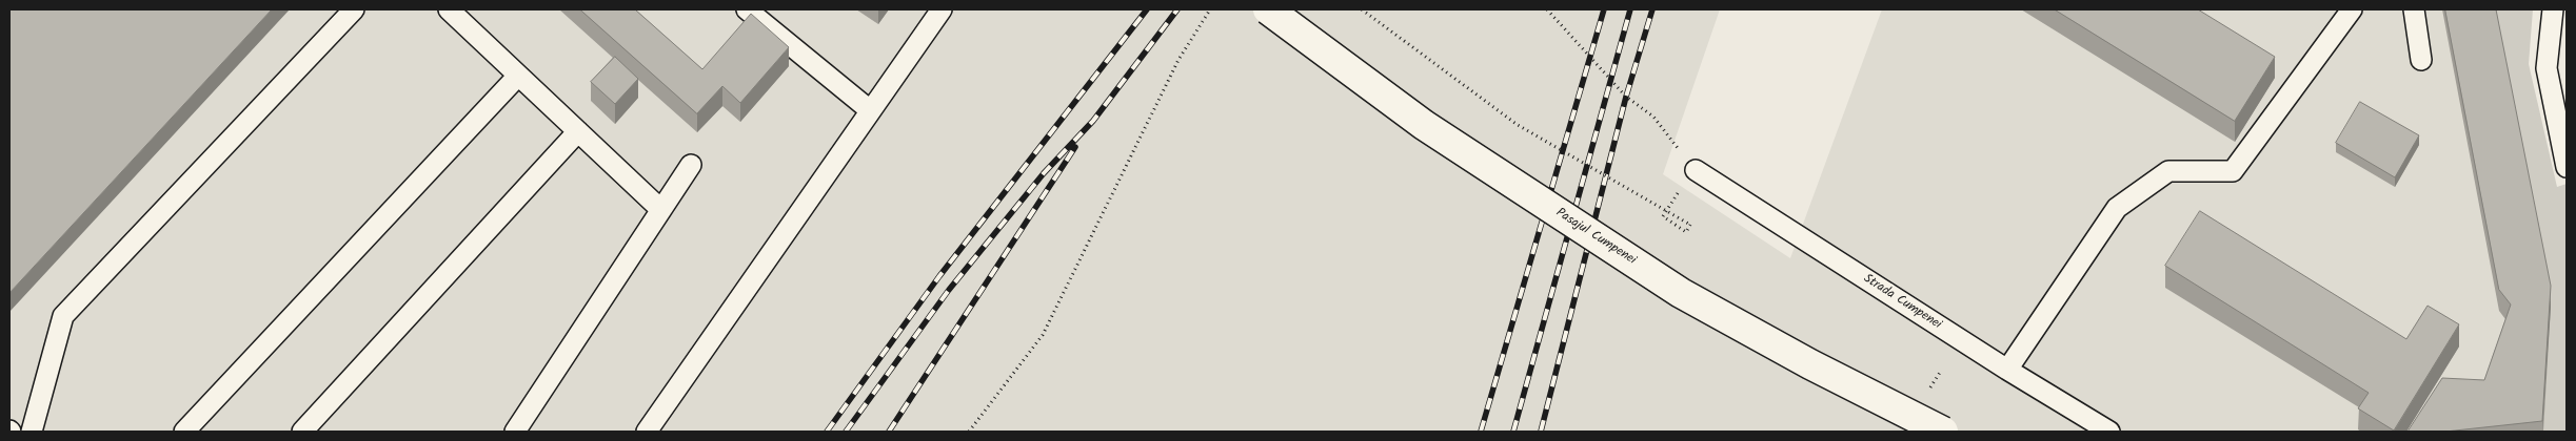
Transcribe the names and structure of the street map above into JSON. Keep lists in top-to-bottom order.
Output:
{
  "streets": {
    "main road": ["Pasajul Cumpenei"],
    "lane": ["Strada Cumpenei"]
  }
}
